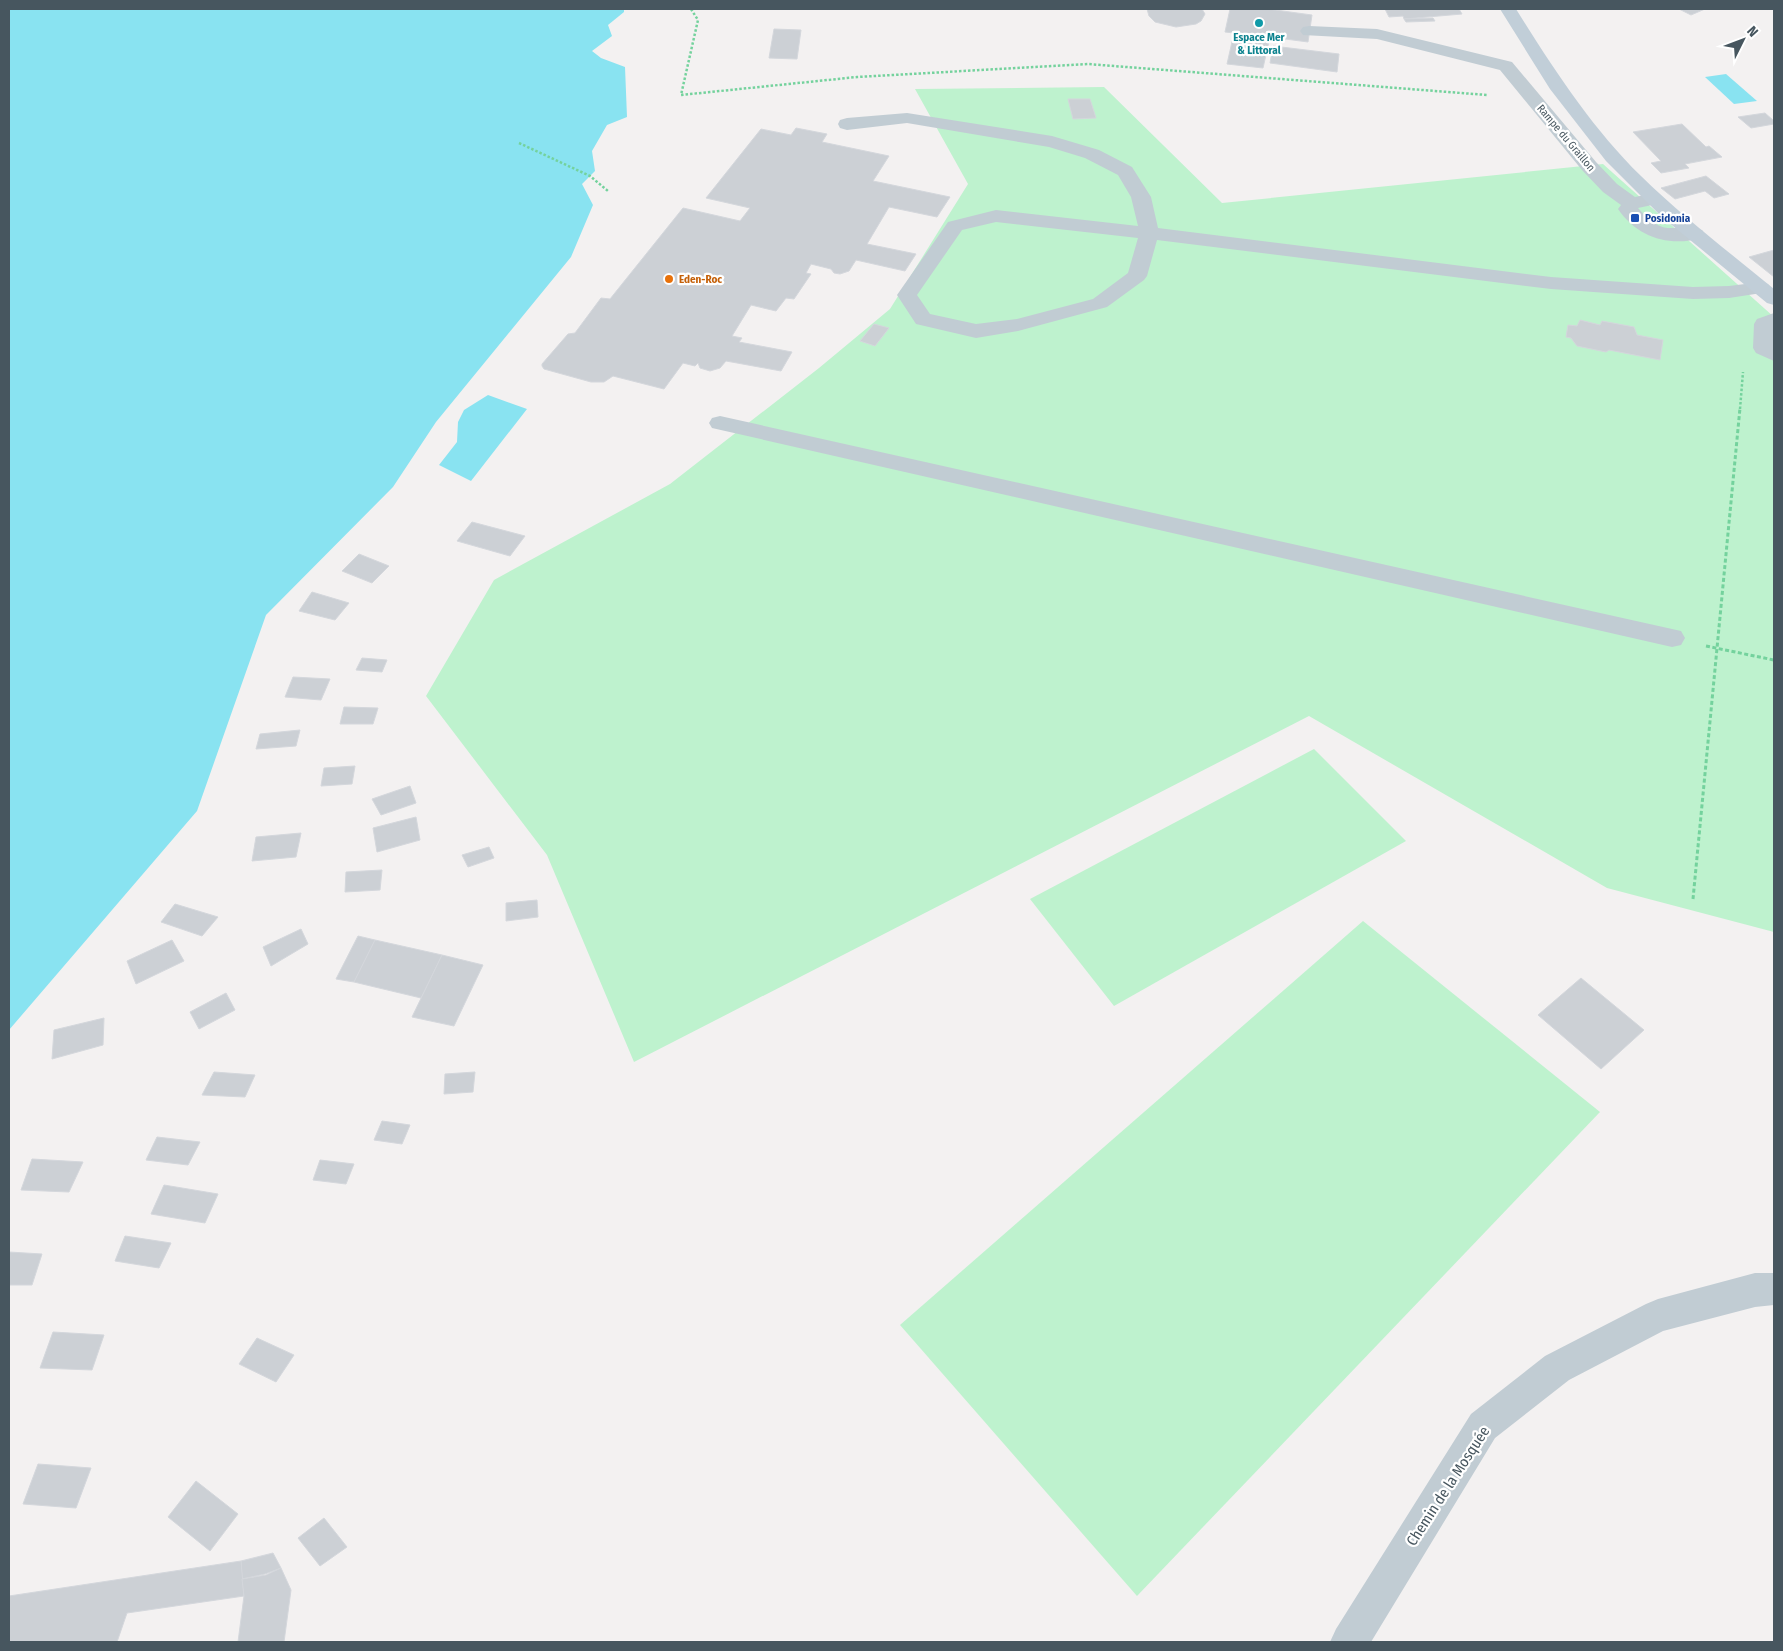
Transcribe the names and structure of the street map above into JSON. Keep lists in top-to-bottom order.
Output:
{
  "streets": {
    "street": ["Rampe du Graillon", "Chemin de la Mosquée"]
  },
  "places": {
    "other": ["Espace Mer & Littoral", "Eden-Roc"],
    "transit": ["Posidonia"]
  },
  "north": "top right"
}
